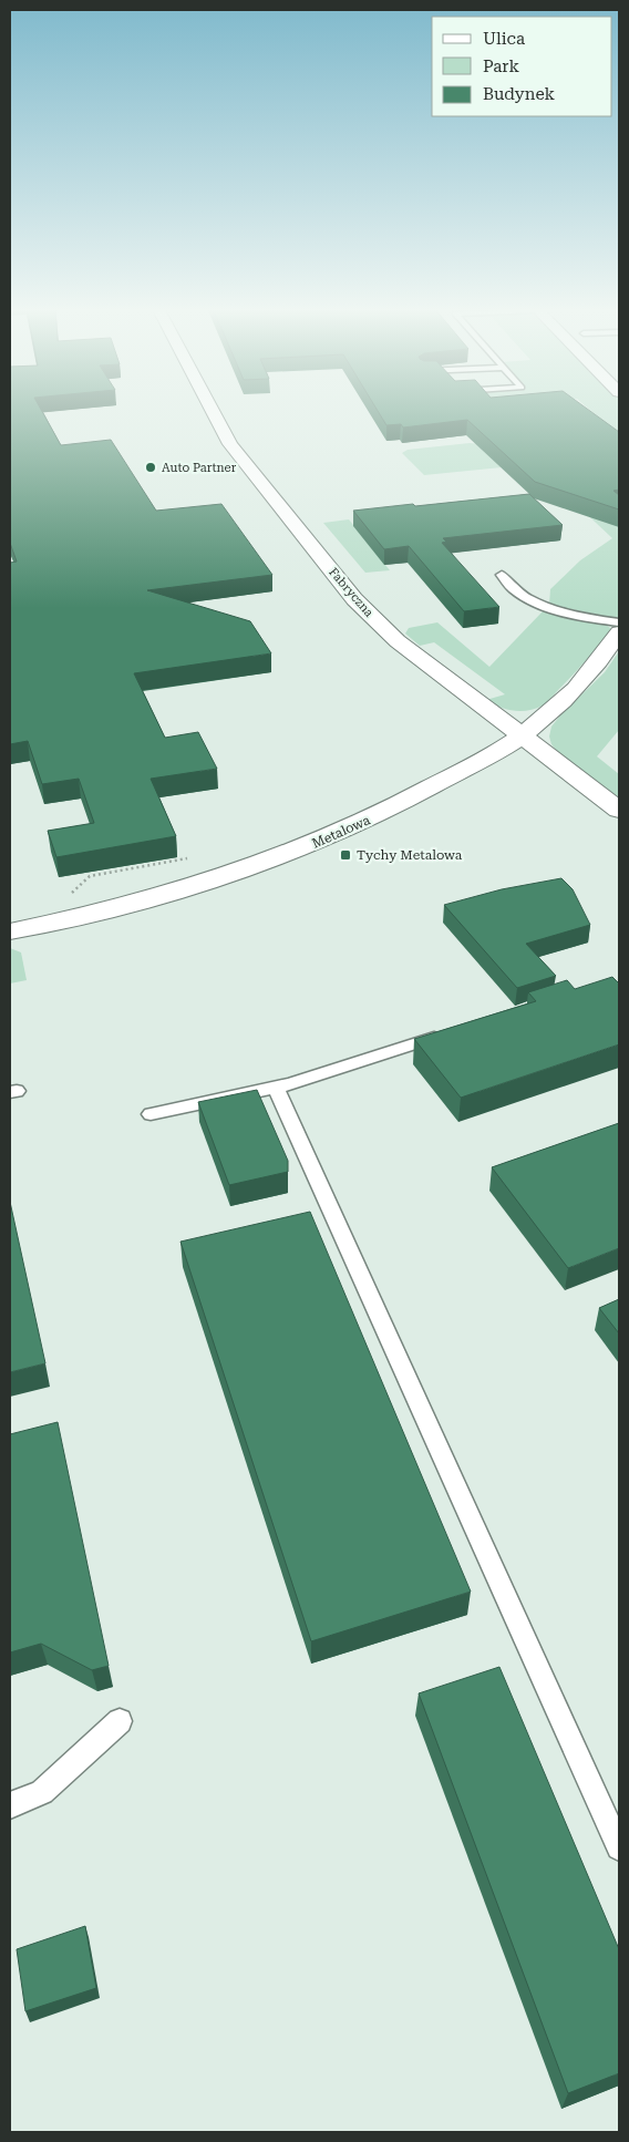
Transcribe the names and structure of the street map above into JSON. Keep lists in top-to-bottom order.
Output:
{
  "streets": {
    "street": ["Fabryczna", "Metalowa"]
  },
  "crossings": [
    ["Fabryczna", "Metalowa"]
  ],
  "places": {
    "other": ["Auto Partner"],
    "transit": ["Tychy Metalowa"]
  },
  "legend": ["Ulica", "Park", "Budynek"]
}
